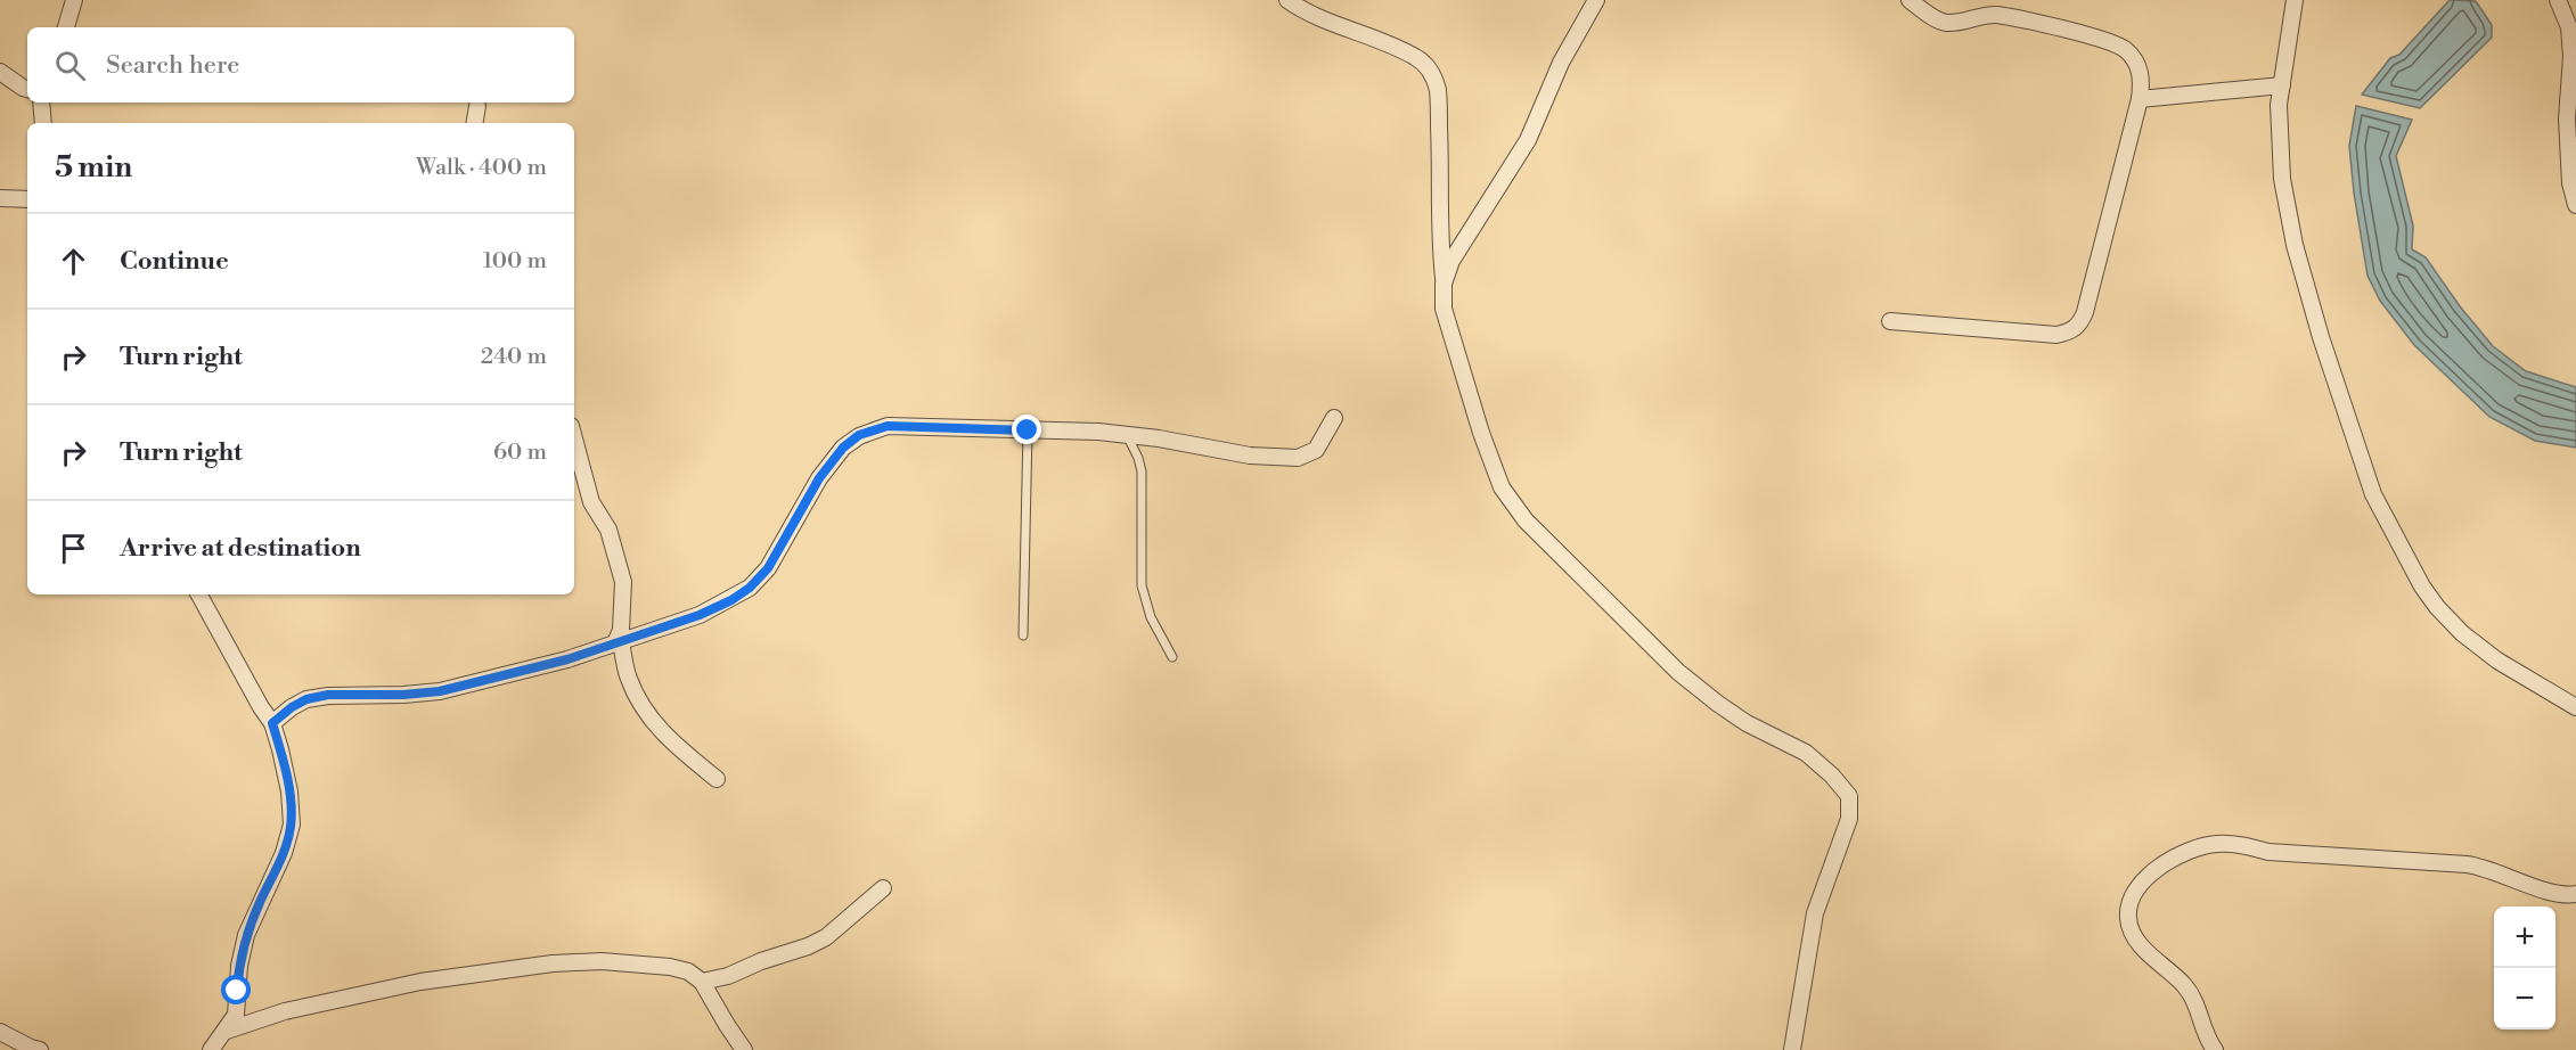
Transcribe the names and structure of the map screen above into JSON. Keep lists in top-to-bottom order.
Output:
{
  "page": {
    "search": "Search here",
    "heading": ["5 min", "Walk · 400 m"],
    "list": [
      ["Continue", "100 m"],
      ["Turn right", "240 m"],
      ["Turn right", "60 m"],
      "Arrive at destination"
    ],
    "map_buttons": ["+", "−"]
  }
}
